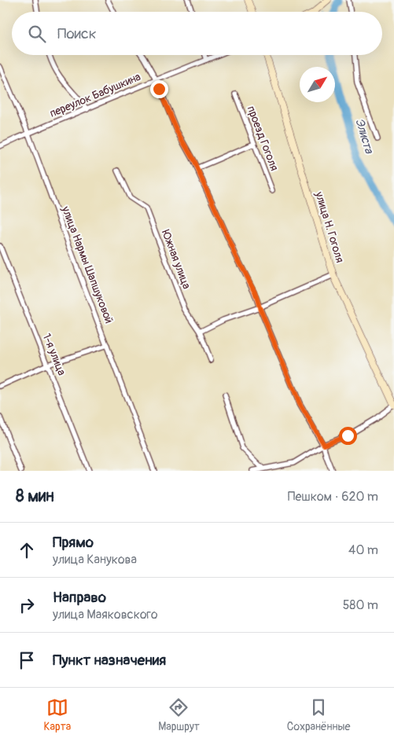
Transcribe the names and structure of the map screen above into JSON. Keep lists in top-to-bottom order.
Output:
{
  "streets": {
    "street": [
      "переулок Бабушкина",
      "проезд Гоголя",
      "улица Н. Гоголя",
      "Южная улица",
      "улица Нармы Шапшуковой",
      "1-я улица"
    ]
  },
  "crossings": [
    ["переулок Бабушкина", "улица Нармы Шапшуковой"]
  ],
  "water": ["Элиста"],
  "north": "top right",
  "page": {
    "search": "Поиск",
    "heading": ["8 мин", "Пешком · 620 m"],
    "list": [
      ["Прямо", "улица Канукова", "40 m"],
      ["Направо", "улица Маяковского", "580 m"],
      "Пункт назначения"
    ],
    "nav": ["Карта", "Маршрут", "Сохранённые"]
  }
}
